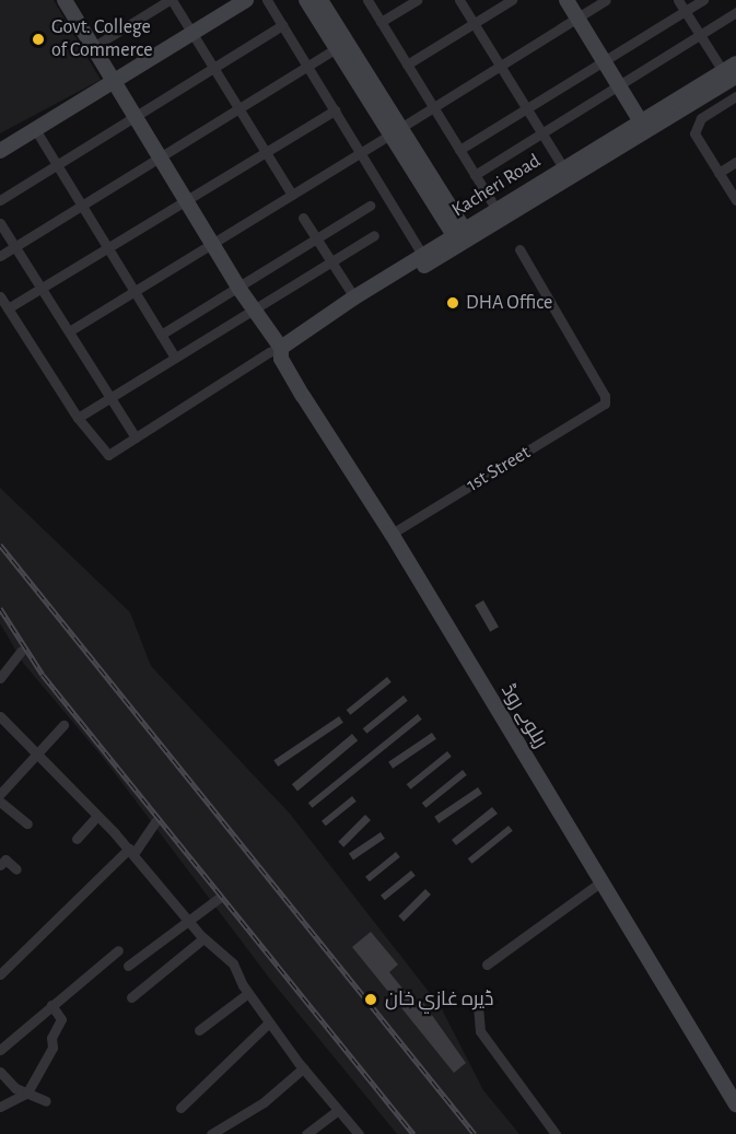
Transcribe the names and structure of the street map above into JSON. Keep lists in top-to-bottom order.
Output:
{
  "streets": {
    "main road": ["Kacheri Road", "ریلوے روڈ"],
    "street": ["1st Street"]
  },
  "crossings": [
    ["Kacheri Road", "ریلوے روڈ"],
    ["1st Street", "ریلوے روڈ"]
  ],
  "places": ["Govt. College of Commerce", "DHA Office", "ڈيره غازي خان"]
}
